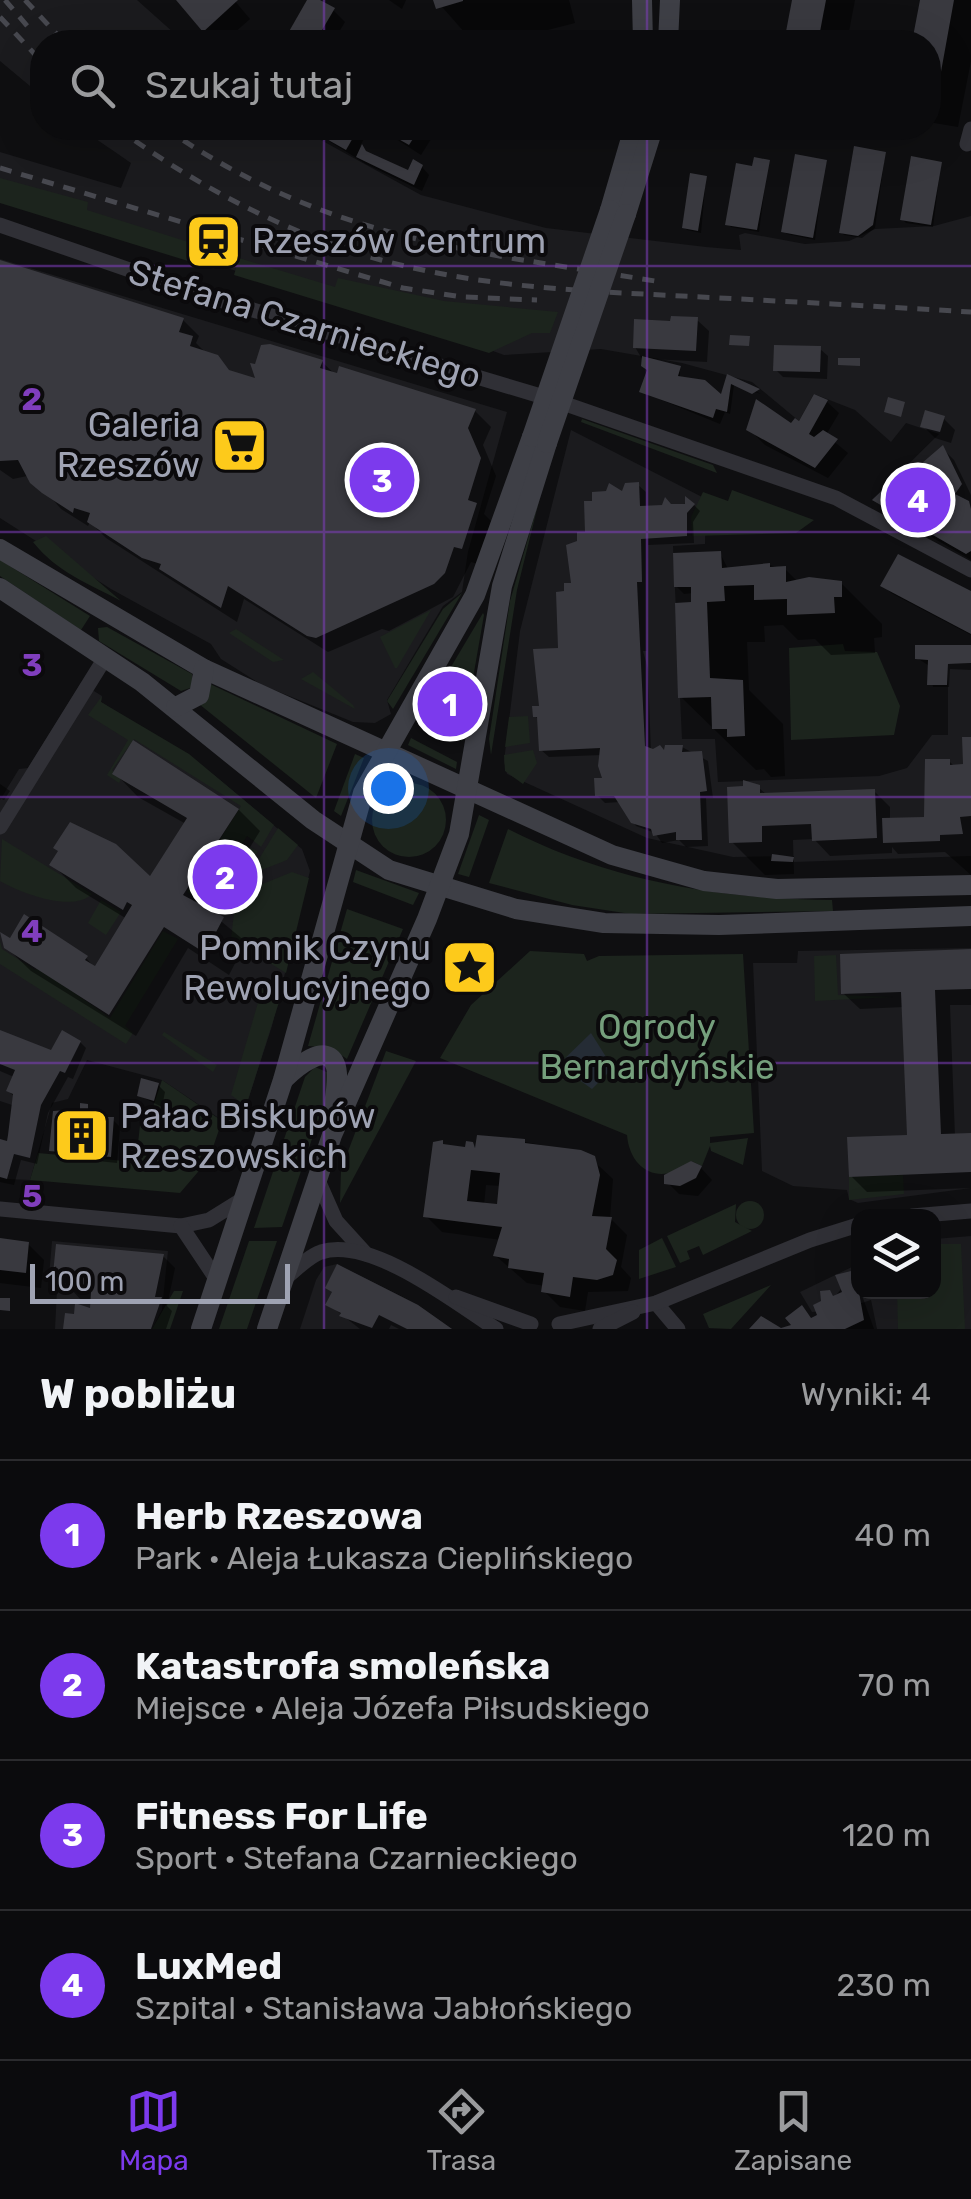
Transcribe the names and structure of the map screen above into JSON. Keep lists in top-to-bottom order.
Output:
{
  "streets": {
    "street": ["Stefana Czarnieckiego"]
  },
  "parks": ["Ogrody Bernardyńskie"],
  "places": {
    "station": ["Rzeszów Centrum"],
    "supermarket": ["Galeria Rzeszów"],
    "place": ["Pomnik Czynu Rewolucyjnego"],
    "building": ["Pałac Biskupów Rzeszowskich"]
  },
  "scale_bar": "100 m",
  "page": {
    "search": "Szukaj tutaj",
    "pins": [
      "3",
      "4",
      "1",
      "2"
    ],
    "scale": "100 m",
    "heading": ["W pobliżu", "Wyniki: 4"],
    "list": [
      {
        "mark": "1",
        "name": "Herb Rzeszowa",
        "note": "Park · Aleja Łukasza Cieplińskiego",
        "value": "40 m"
      },
      {
        "mark": "2",
        "name": "Katastrofa smoleńska",
        "note": "Miejsce · Aleja Józefa Piłsudskiego",
        "value": "70 m"
      },
      {
        "mark": "3",
        "name": "Fitness For Life",
        "note": "Sport · Stefana Czarnieckiego",
        "value": "120 m"
      },
      {
        "mark": "4",
        "name": "LuxMed",
        "note": "Szpital · Stanisława Jabłońskiego",
        "value": "230 m"
      }
    ],
    "nav": ["Mapa", "Trasa", "Zapisane"]
  },
  "grid": {
    "rows": [
      "2",
      "3",
      "4",
      "5"
    ]
  }
}
